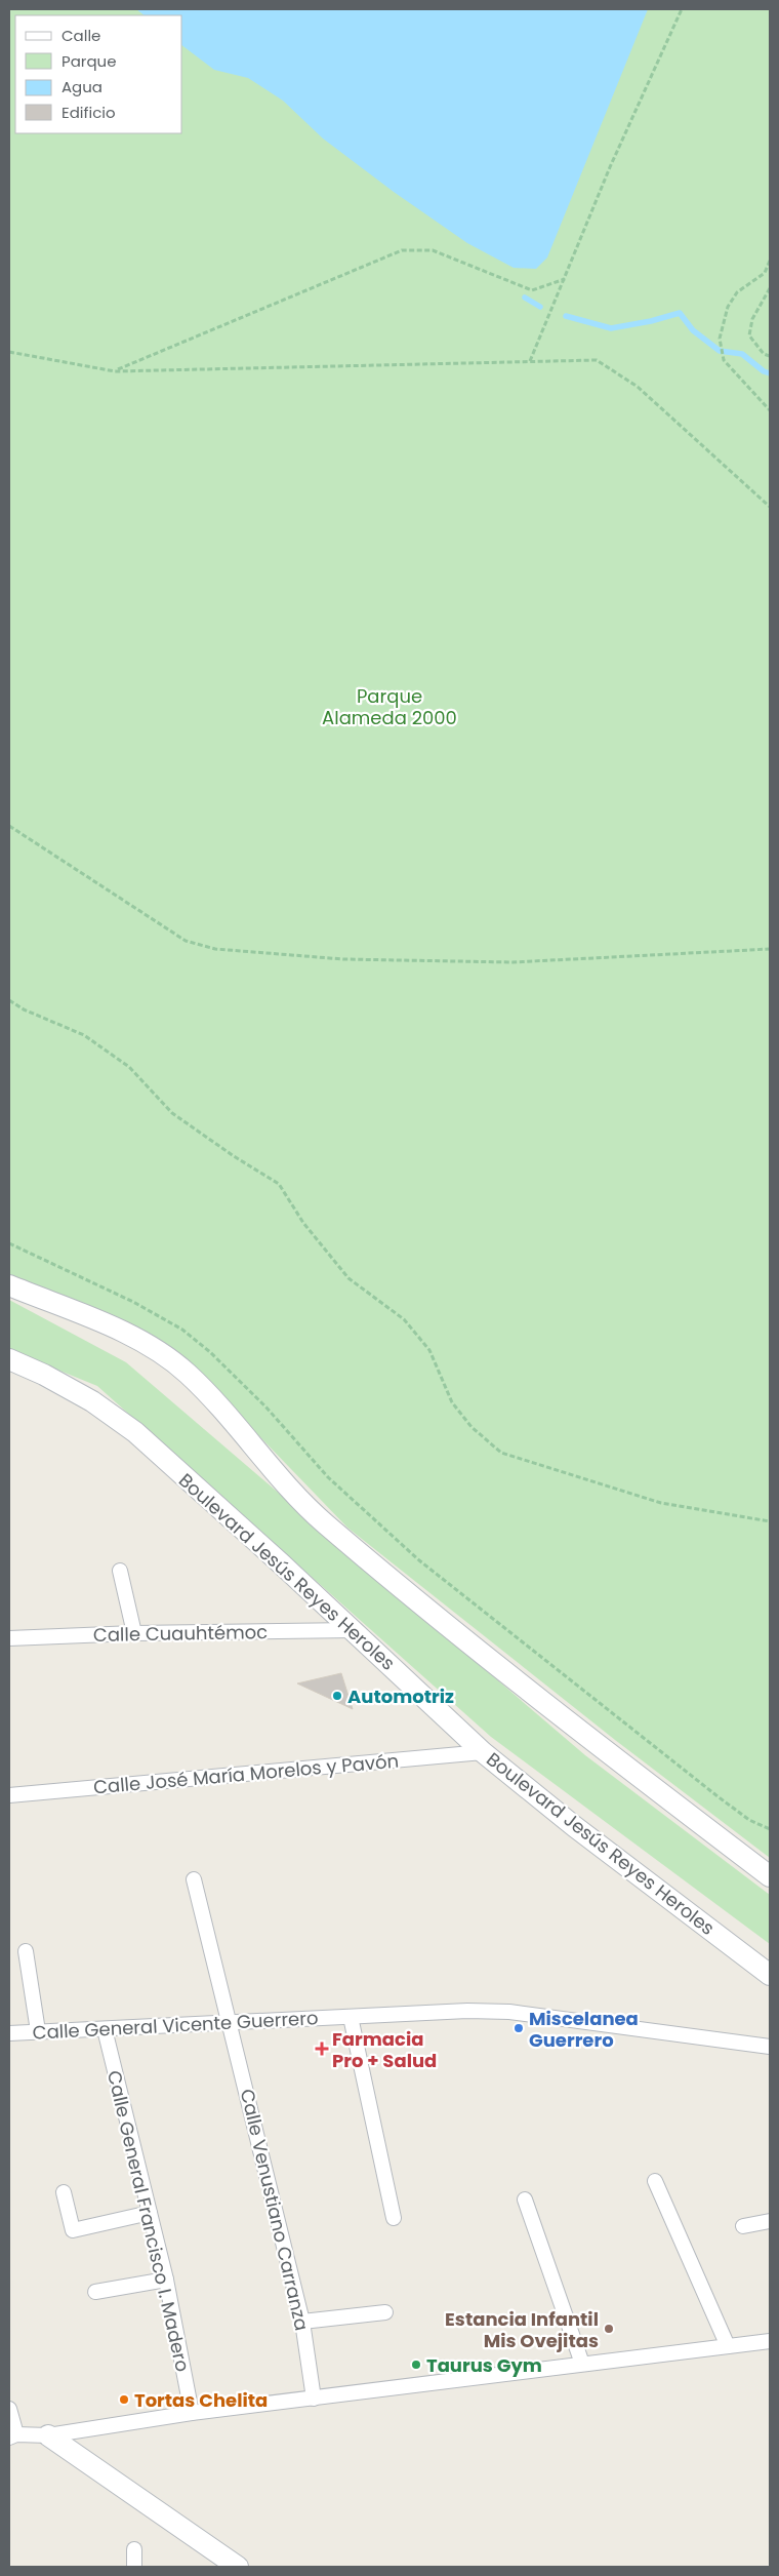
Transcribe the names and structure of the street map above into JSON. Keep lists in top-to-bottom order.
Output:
{
  "streets": {
    "main road": ["Boulevard Jesús Reyes Heroles"],
    "street": [
      "Calle Cuauhtémoc",
      "Calle José María Morelos y Pavón",
      "Calle General Vicente Guerrero",
      "Calle Venustiano Carranza",
      "Calle General Francisco I. Madero"
    ]
  },
  "crossings": [
    ["Boulevard Jesús Reyes Heroles", "Calle Cuauhtémoc"],
    ["Boulevard Jesús Reyes Heroles", "Calle José María Morelos y Pavón"],
    ["Calle General Vicente Guerrero", "Calle Venustiano Carranza"],
    ["Calle General Vicente Guerrero", "Calle General Francisco I. Madero"]
  ],
  "parks": ["Parque Alameda 2000"],
  "places": {
    "other": [
      "Automotriz",
      "Miscelanea Guerrero",
      "Estancia Infantil Mis Ovejitas",
      "Taurus Gym",
      "Tortas Chelita"
    ],
    "health": ["Farmacia Pro + Salud"]
  },
  "legend": [
    "Calle",
    "Parque",
    "Agua",
    "Edificio"
  ]
}
